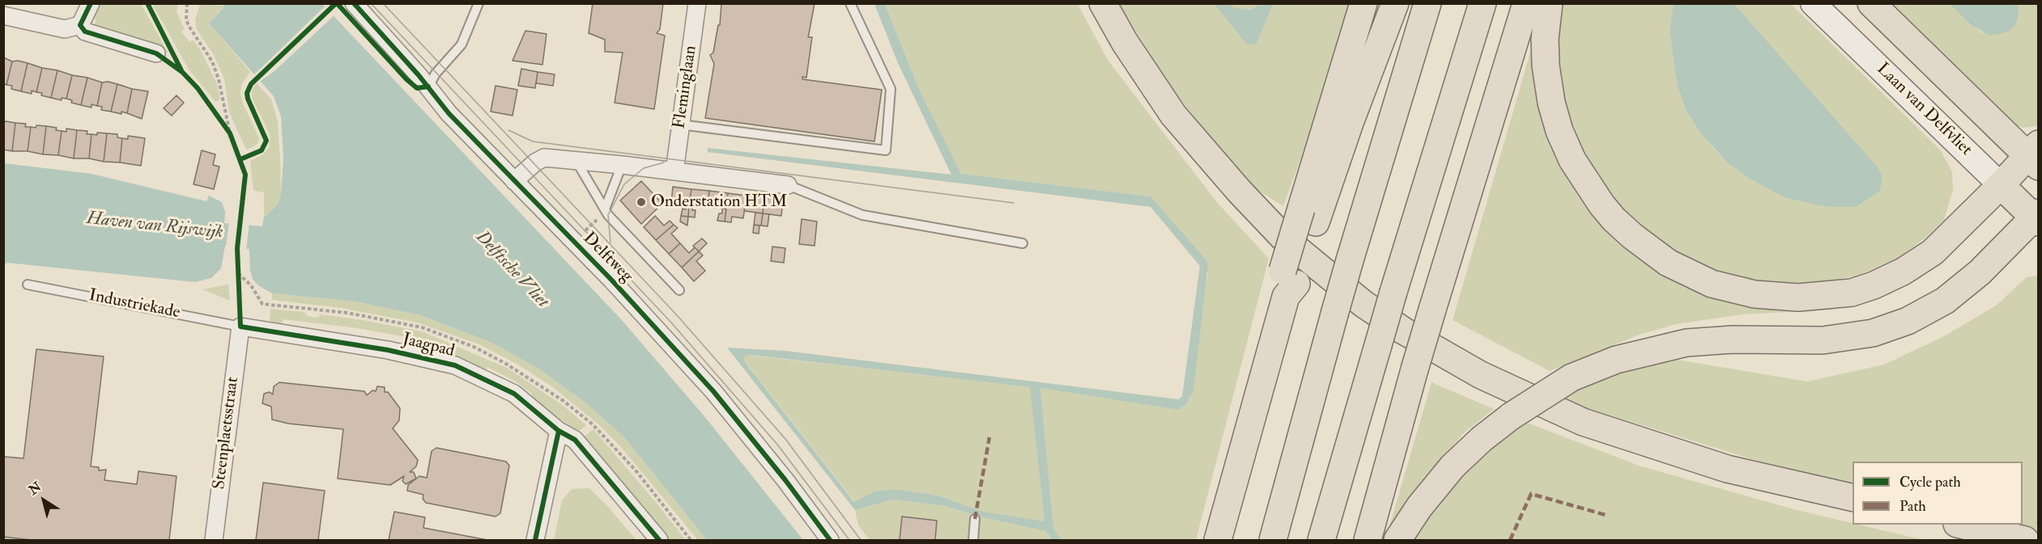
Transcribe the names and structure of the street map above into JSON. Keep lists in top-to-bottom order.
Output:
{
  "streets": {
    "main road": ["Laan van Delfvliet"],
    "street": [
      "Fleminglaan",
      "Delftweg",
      "Jaagpad",
      "Steenplaetsstraat"
    ],
    "lane": ["Industriekade"]
  },
  "crossings": [
    ["Industriekade", "Jaagpad"],
    ["Industriekade", "Steenplaetsstraat"],
    ["Jaagpad", "Steenplaetsstraat"]
  ],
  "water": ["Haven van Rijswijk", "Delftsche Vliet"],
  "places": ["Onderstation HTM"],
  "legend": ["Cycle path", "Path"],
  "north": "top left"
}
